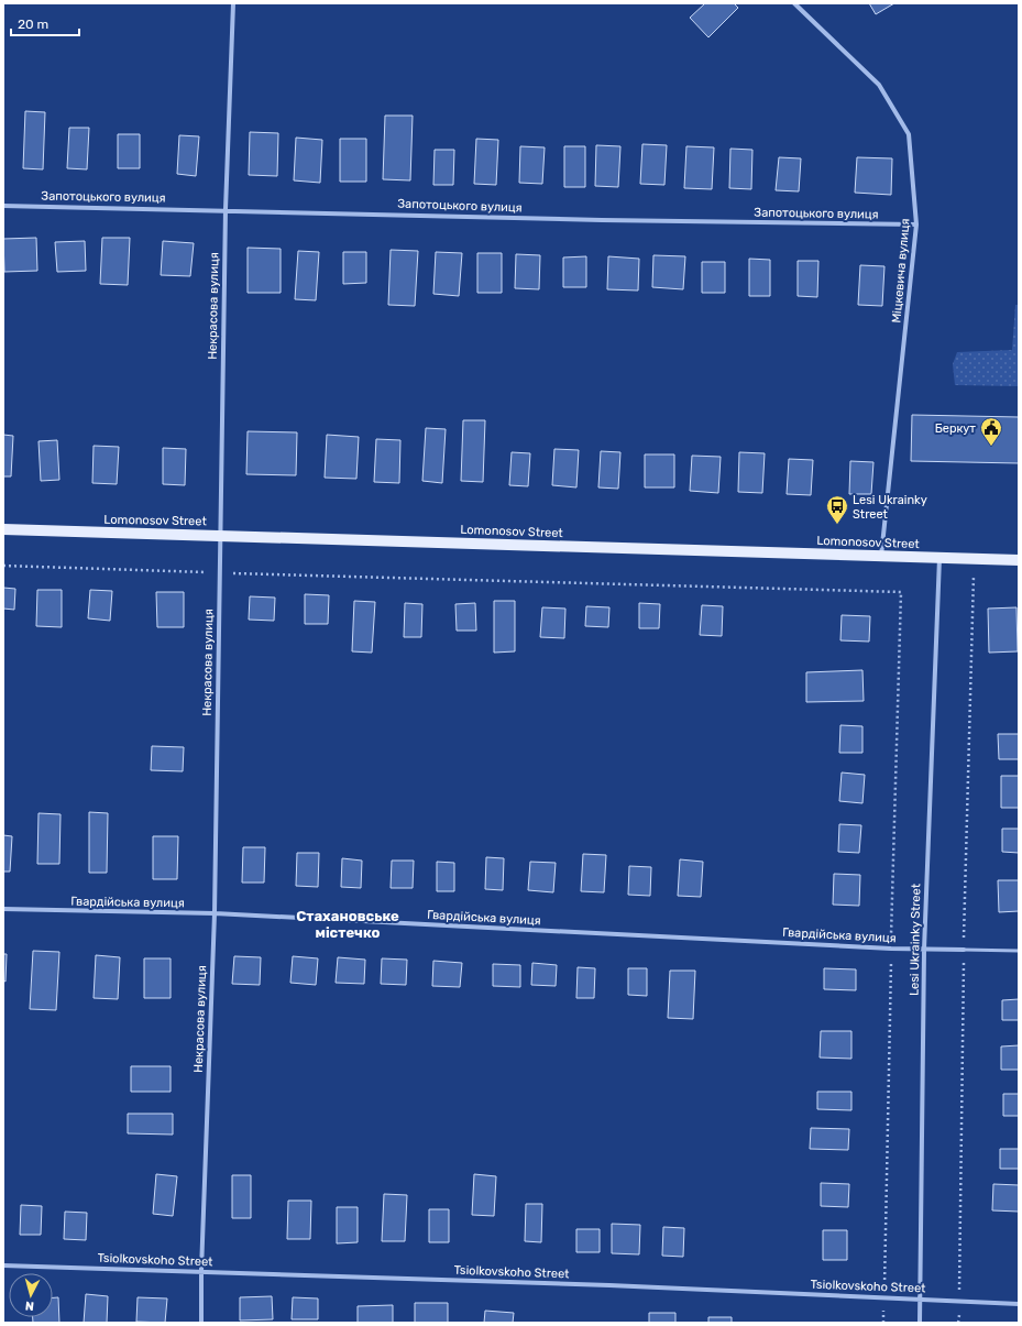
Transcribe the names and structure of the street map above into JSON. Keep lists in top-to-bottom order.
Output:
{
  "streets": {
    "main road": ["Lomonosov Street"],
    "street": [
      "Запотоцького вулиця",
      "Міцкевича вулиця",
      "Некрасова вулиця",
      "Гвардійська вулиця",
      "Lesi Ukrainky Street",
      "Tsiolkovskoho Street"
    ]
  },
  "crossings": [
    ["Запотоцького вулиця", "Міцкевича вулиця"],
    ["Запотоцького вулиця", "Некрасова вулиця"],
    ["Міцкевича вулиця", "Lomonosov Street"],
    ["Некрасова вулиця", "Lomonosov Street"],
    ["Некрасова вулиця", "Гвардійська вулиця"],
    ["Некрасова вулиця", "Tsiolkovskoho Street"],
    ["Lomonosov Street", "Lesi Ukrainky Street"],
    ["Гвардійська вулиця", "Lesi Ukrainky Street"],
    ["Lesi Ukrainky Street", "Tsiolkovskoho Street"]
  ],
  "districts": ["Стахановське містечко"],
  "places": {
    "public building": ["Беркут"],
    "bus stop": ["Lesi Ukrainky Street"]
  },
  "scale_bar": "20 m",
  "north": "bottom"
}
